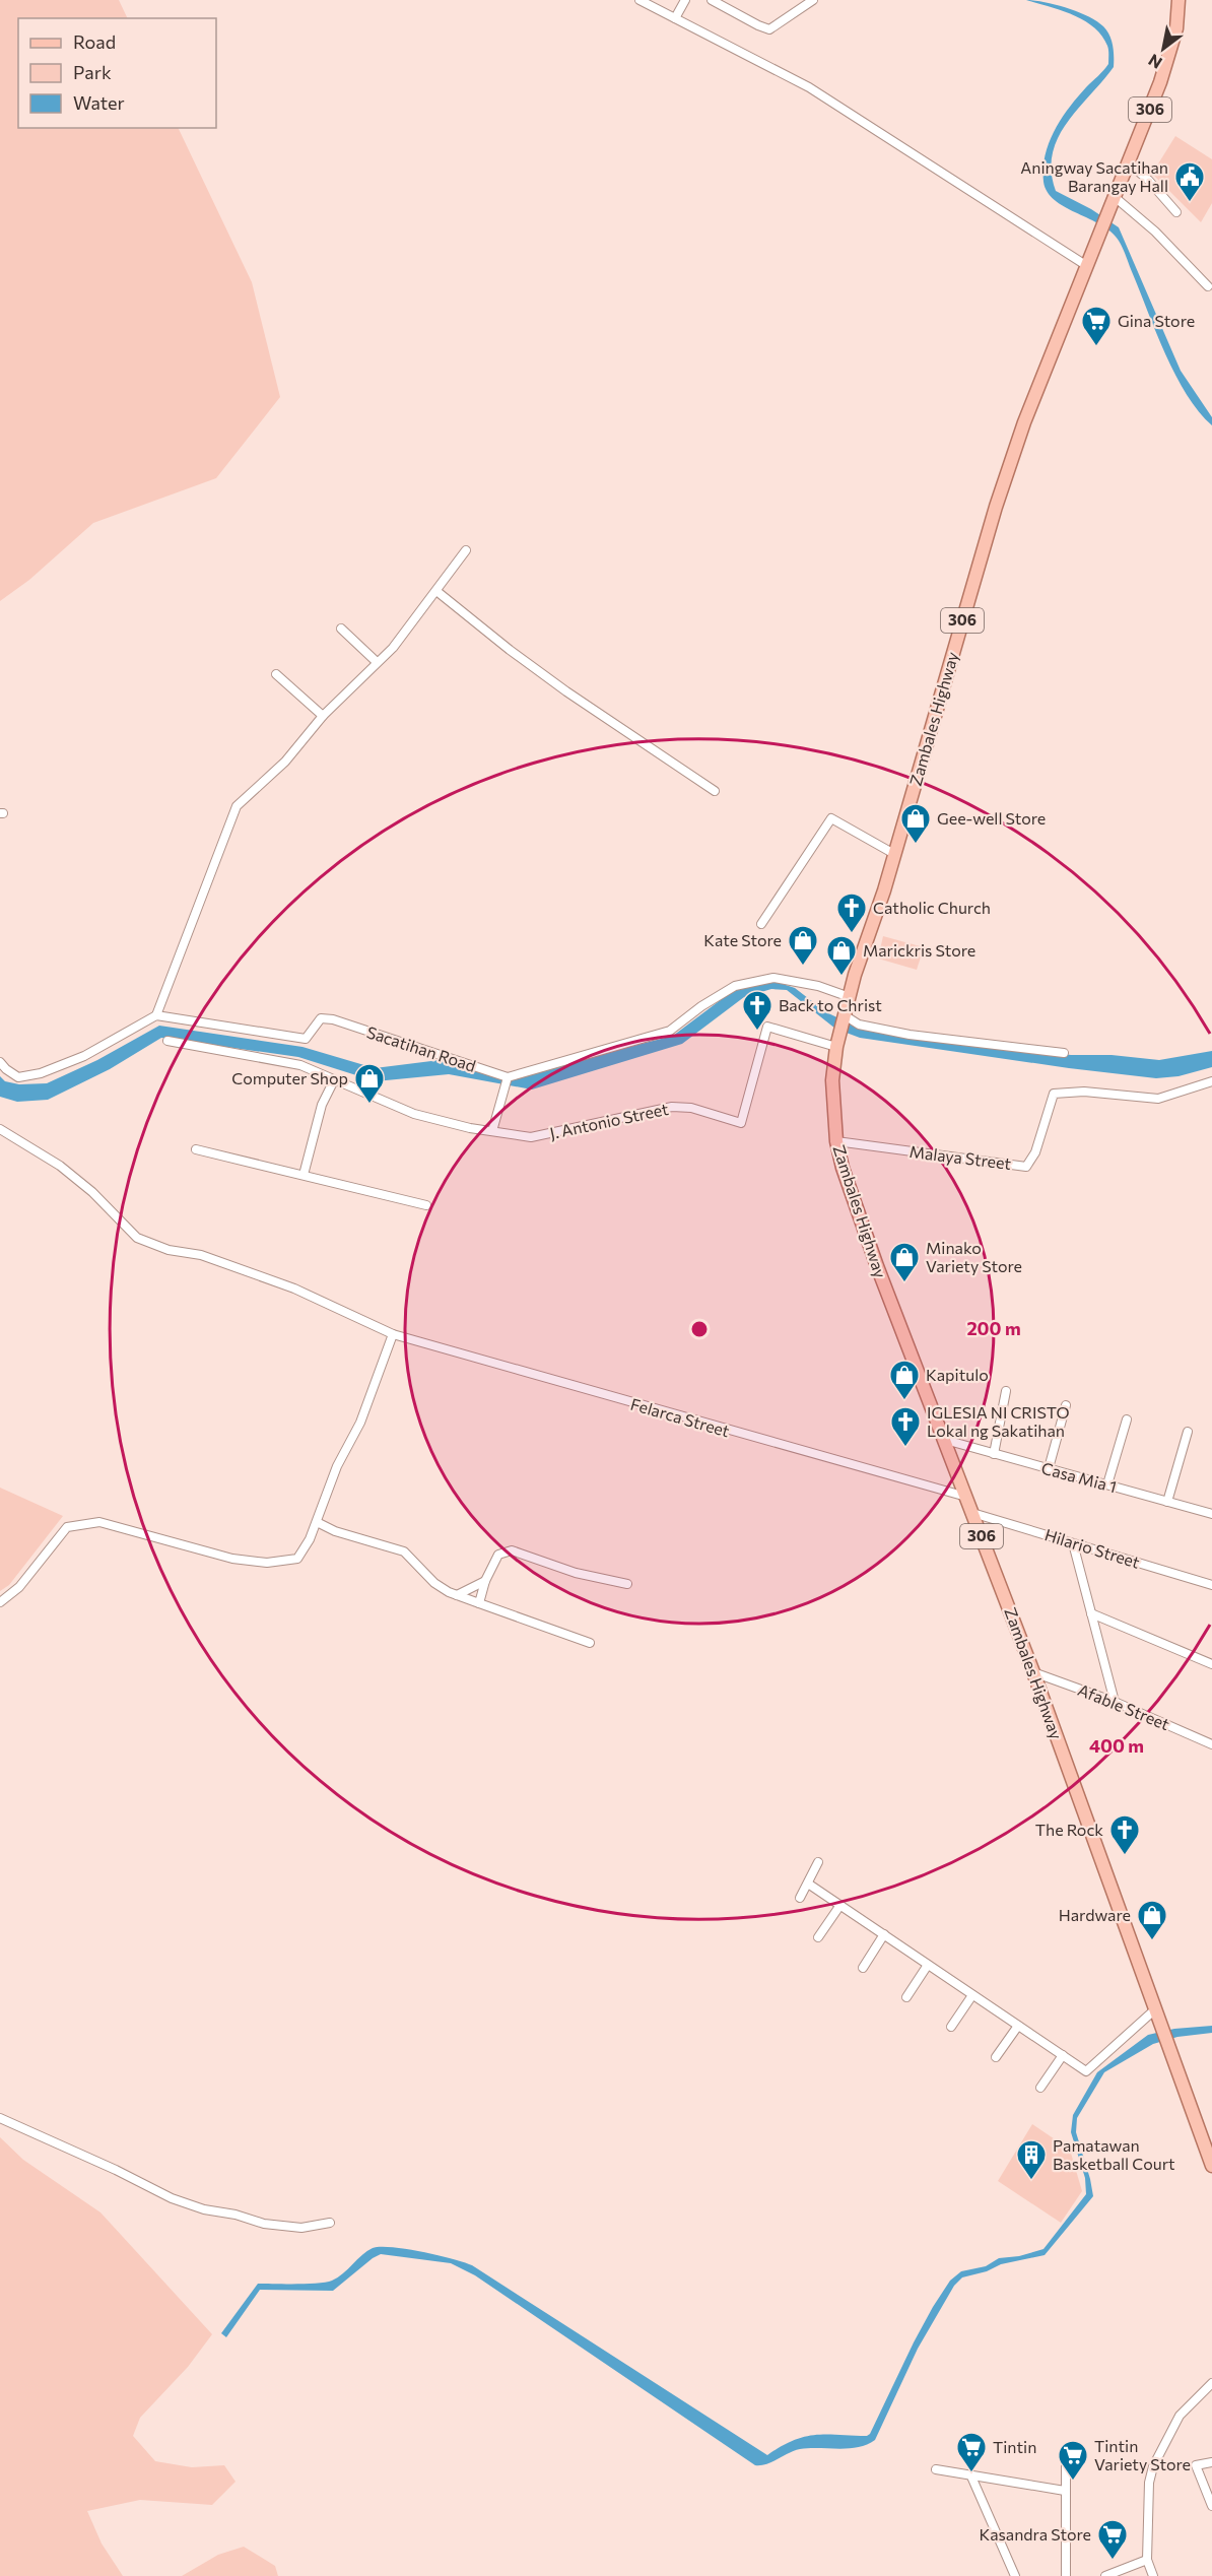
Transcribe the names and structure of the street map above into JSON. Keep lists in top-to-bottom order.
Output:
{
  "streets": {
    "main road": ["306", "Zambales Highway"],
    "street": [
      "Sacatihan Road",
      "J. Antonio Street",
      "Malaya Street",
      "Felarca Street",
      "Casa Mia 1",
      "Hilario Street",
      "Afable Street"
    ]
  },
  "crossings": [
    ["Zambales Highway", "J. Antonio Street"],
    ["Zambales Highway", "Malaya Street"],
    ["Zambales Highway", "Felarca Street"],
    ["Zambales Highway", "Casa Mia 1"],
    ["Zambales Highway", "Hilario Street"],
    ["Zambales Highway", "Afable Street"]
  ],
  "places": {
    "public building": ["Aningway Sacatihan Barangay Hall"],
    "supermarket": [
      "Gina Store",
      "Tintin",
      "Tintin Variety Store",
      "Kasandra Store"
    ],
    "shop": [
      "Gee-well Store",
      "Kate Store",
      "Marickris Store",
      "Computer Shop",
      "Minako Variety Store",
      "Kapitulo",
      "Hardware"
    ],
    "church": [
      "Catholic Church",
      "Back to Christ",
      "IGLESIA NI CRISTO Lokal ng Sakatihan",
      "The Rock"
    ],
    "building": ["Pamatawan Basketball Court"]
  },
  "legend": ["Road", "Park", "Water"],
  "north": "bottom left",
  "rings": ["200 m", "400 m"]
}
